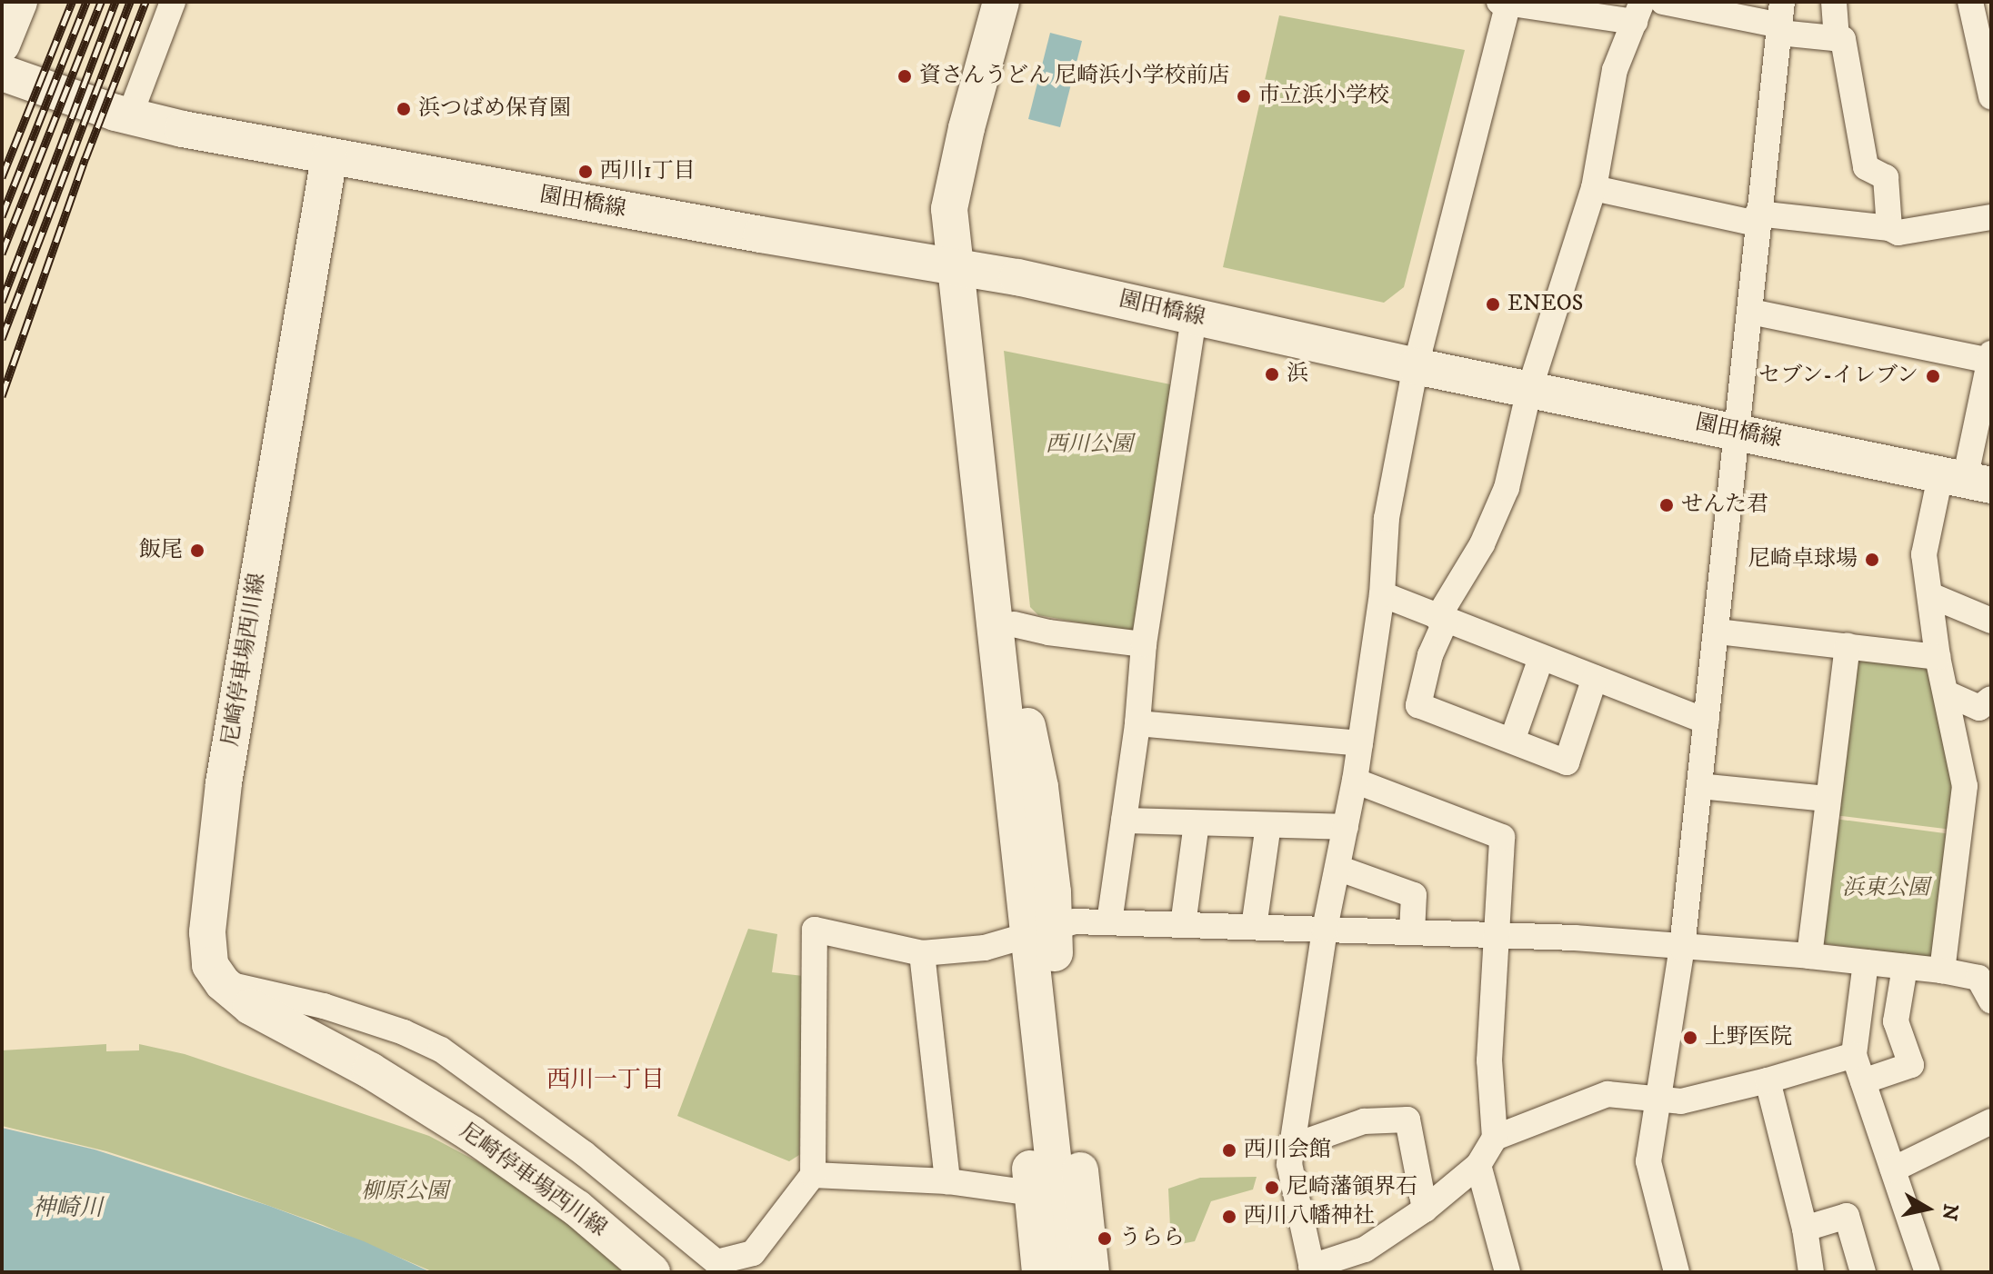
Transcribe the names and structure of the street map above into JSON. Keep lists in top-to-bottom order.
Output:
{
  "streets": {
    "street": ["園田橋線", "尼崎停車場西川線"]
  },
  "crossings": [
    ["園田橋線", "尼崎停車場西川線"]
  ],
  "districts": ["西川一丁目"],
  "water": ["神崎川"],
  "parks": ["西川公園", "浜東公園", "柳原公園"],
  "places": [
    "資さんうどん 尼崎浜小学校前店",
    "市立浜小学校",
    "浜つばめ保育園",
    "西川1丁目",
    "ENEOS",
    "浜",
    "セブン-イレブン",
    "せんた君",
    "飯尾",
    "尼崎卓球場",
    "上野医院",
    "西川会館",
    "尼崎藩領界石",
    "西川八幡神社",
    "うらら"
  ],
  "north": "right"
}
